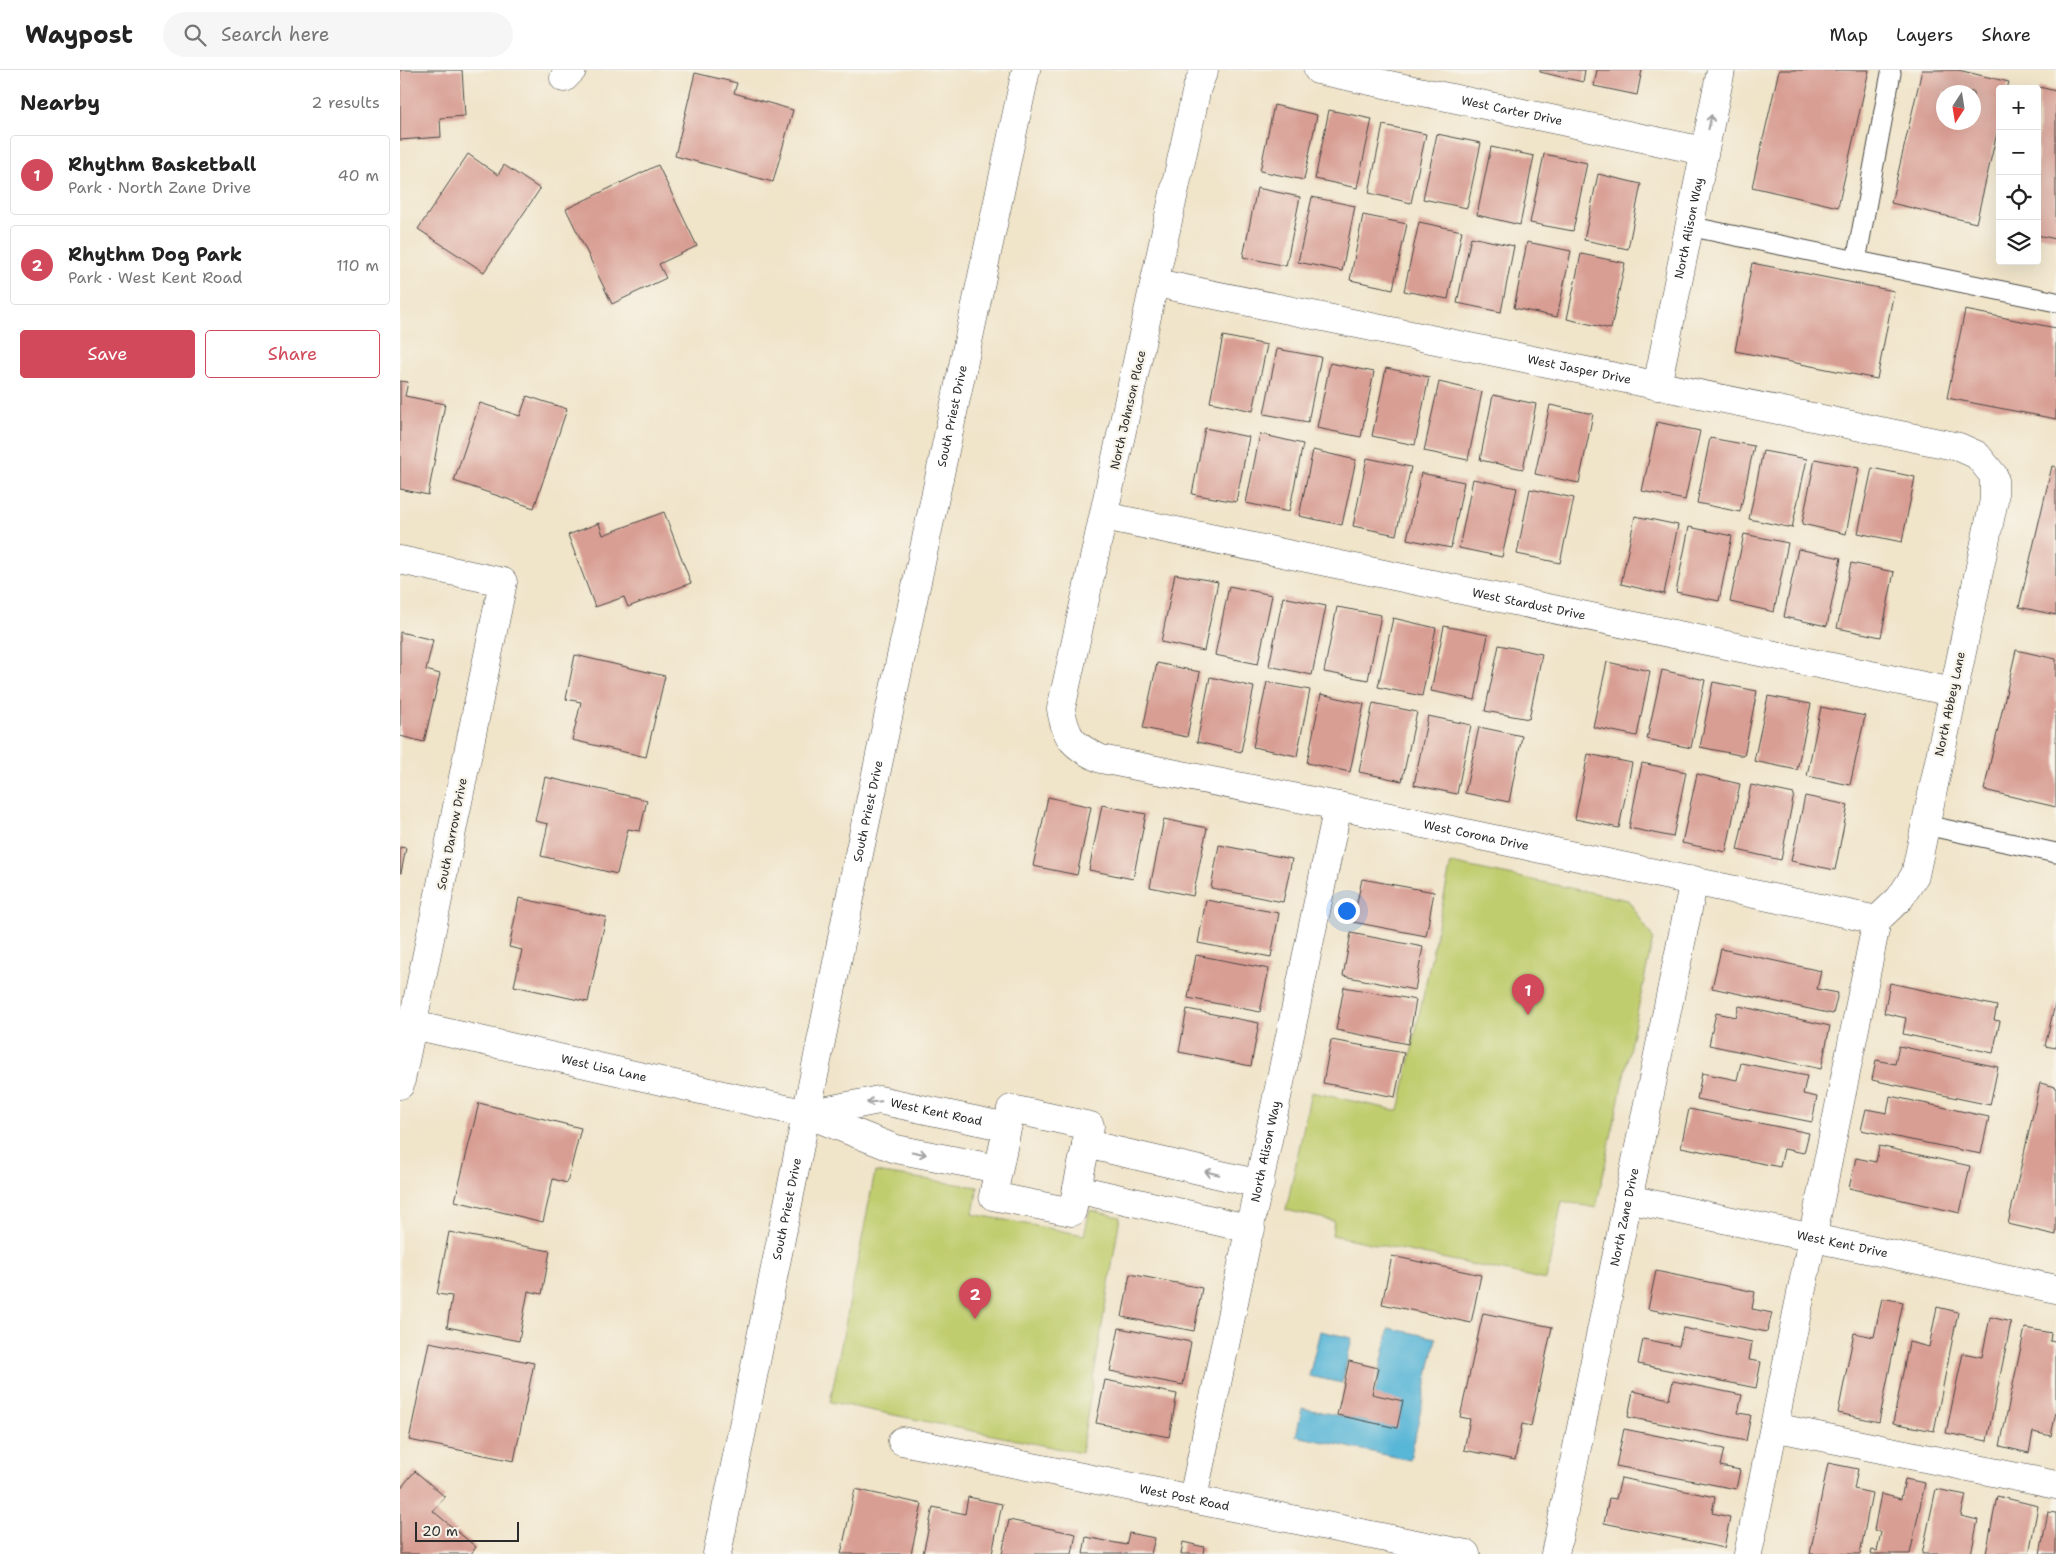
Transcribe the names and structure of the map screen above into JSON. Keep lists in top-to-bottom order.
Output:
{
  "streets": {
    "street": [
      "West Carter Drive",
      "North Alison Way",
      "West Jasper Drive",
      "North Johnson Place",
      "South Priest Drive",
      "West Stardust Drive",
      "North Abbey Lane",
      "South Darrow Drive",
      "West Corona Drive",
      "West Lisa Lane",
      "West Kent Road",
      "North Zane Drive",
      "West Kent Drive",
      "West Post Road"
    ]
  },
  "crossings": [
    ["West Carter Drive", "North Alison Way"],
    ["North Alison Way", "West Jasper Drive"],
    ["North Alison Way", "West Corona Drive"],
    ["North Alison Way", "West Post Road"],
    ["West Jasper Drive", "North Johnson Place"],
    ["West Jasper Drive", "North Abbey Lane"],
    ["North Johnson Place", "West Stardust Drive"],
    ["North Johnson Place", "West Corona Drive"],
    ["South Priest Drive", "West Lisa Lane"],
    ["South Priest Drive", "West Kent Road"],
    ["West Stardust Drive", "North Abbey Lane"],
    ["North Abbey Lane", "West Corona Drive"],
    ["South Darrow Drive", "West Lisa Lane"],
    ["West Corona Drive", "North Zane Drive"],
    ["West Lisa Lane", "West Kent Road"],
    ["North Zane Drive", "West Kent Drive"]
  ],
  "one_way": ["West Kent Road"],
  "scale_bar": "20 m",
  "north": "bottom",
  "page": {
    "header": "Waypost",
    "search": "Search here",
    "nav": ["Map", "Layers", "Share"],
    "heading": ["Nearby", "2 results"],
    "map_buttons": ["+", "−"],
    "list": [
      {
        "mark": "1",
        "name": "Rhythm Basketball",
        "note": "Park · North Zane Drive",
        "value": "40 m"
      },
      {
        "mark": "2",
        "name": "Rhythm Dog Park",
        "note": "Park · West Kent Road",
        "value": "110 m"
      }
    ],
    "buttons": ["Save", "Share"],
    "pins": ["1", "2"],
    "scale": "20 m"
  }
}
